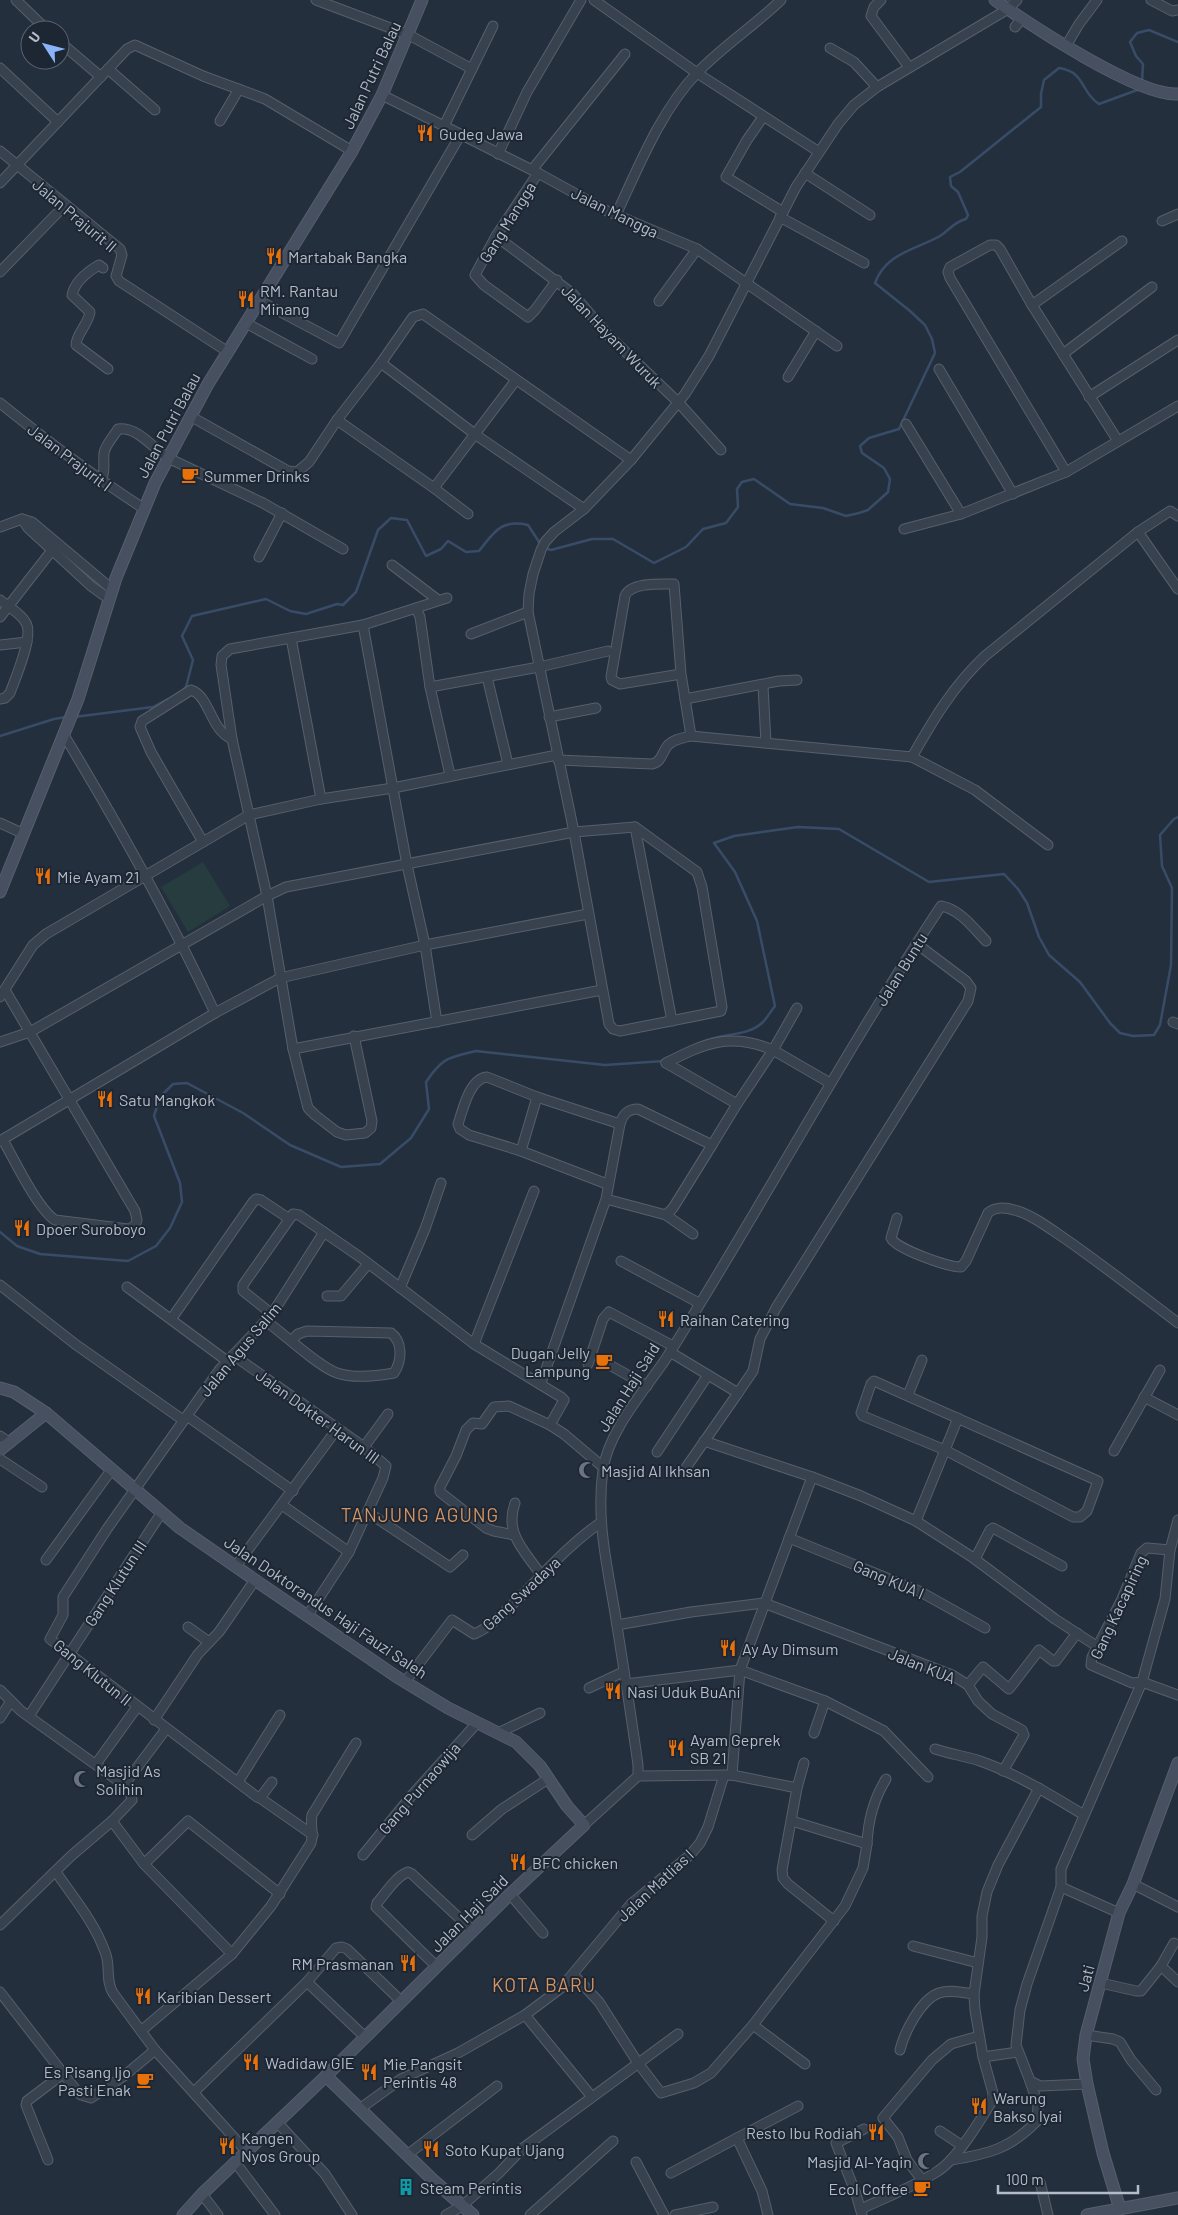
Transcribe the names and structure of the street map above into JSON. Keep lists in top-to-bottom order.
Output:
{
  "streets": {
    "street": [
      "Jalan Putri Balau",
      "Jalan Mangga",
      "Jalan Prajurit II",
      "Gang Mangga",
      "Jalan Hayam Wuruk",
      "Jalan Prajurit I",
      "Jalan Buntu",
      "Jalan Agus Salim",
      "Jalan Haji Said",
      "Jalan Dokter Harun III",
      "Gang KUA I",
      "Gang Klutun III",
      "Gang Swadaya",
      "Jalan Doktorandus Haji Fauzi Saleh",
      "Gang Kacapiring",
      "Jalan KUA",
      "Gang Klutun II",
      "Gang Purnaowija",
      "Jalan Matlias I",
      "Jati"
    ]
  },
  "crossings": [
    ["Jalan Putri Balau", "Jalan Mangga"],
    ["Jalan Putri Balau", "Jalan Prajurit II"],
    ["Jalan Putri Balau", "Jalan Prajurit I"],
    ["Jalan Mangga", "Gang Mangga"],
    ["Gang Mangga", "Jalan Hayam Wuruk"],
    ["Jalan Buntu", "Jalan Haji Said"],
    ["Jalan Agus Salim", "Jalan Dokter Harun III"],
    ["Jalan Agus Salim", "Jalan Doktorandus Haji Fauzi Saleh"],
    ["Jalan Agus Salim", "Gang Klutun II"],
    ["Jalan Haji Said", "Gang Swadaya"],
    ["Jalan Haji Said", "Jalan Doktorandus Haji Fauzi Saleh"],
    ["Jalan Dokter Harun III", "Jalan Doktorandus Haji Fauzi Saleh"],
    ["Gang Klutun III", "Jalan Doktorandus Haji Fauzi Saleh"],
    ["Gang Klutun III", "Gang Klutun II"],
    ["Gang Swadaya", "Jalan Doktorandus Haji Fauzi Saleh"],
    ["Jalan Doktorandus Haji Fauzi Saleh", "Gang Klutun II"],
    ["Jalan Doktorandus Haji Fauzi Saleh", "Gang Purnaowija"],
    ["Gang Kacapiring", "Jalan KUA"]
  ],
  "districts": ["TANJUNG AGUNG", "KOTA BARU"],
  "places": {
    "restaurant": [
      "Gudeg Jawa",
      "Martabak Bangka",
      "RM. Rantau Minang",
      "Mie Ayam 21",
      "Satu Mangkok",
      "Dpoer Suroboyo",
      "Raihan Catering",
      "Ay Ay Dimsum",
      "Nasi Uduk BuAni",
      "Ayam Geprek SB 21",
      "BFC chicken",
      "RM Prasmanan",
      "Karibian Dessert",
      "Wadidaw GIE",
      "Mie Pangsit Perintis 48",
      "Warung Bakso Iyai",
      "Resto Ibu Rodiah",
      "Kangen Nyos Group",
      "Soto Kupat Ujang"
    ],
    "cafe": [
      "Summer Drinks",
      "Dugan Jelly Lampung",
      "Es Pisang Ijo Pasti Enak",
      "Ecol Coffee"
    ],
    "mosque": ["Masjid Al Ikhsan", "Masjid As Solihin", "Masjid Al-Yaqin"],
    "building": ["Steam Perintis"]
  },
  "scale_bar": "100 m",
  "north": "top left"
}
